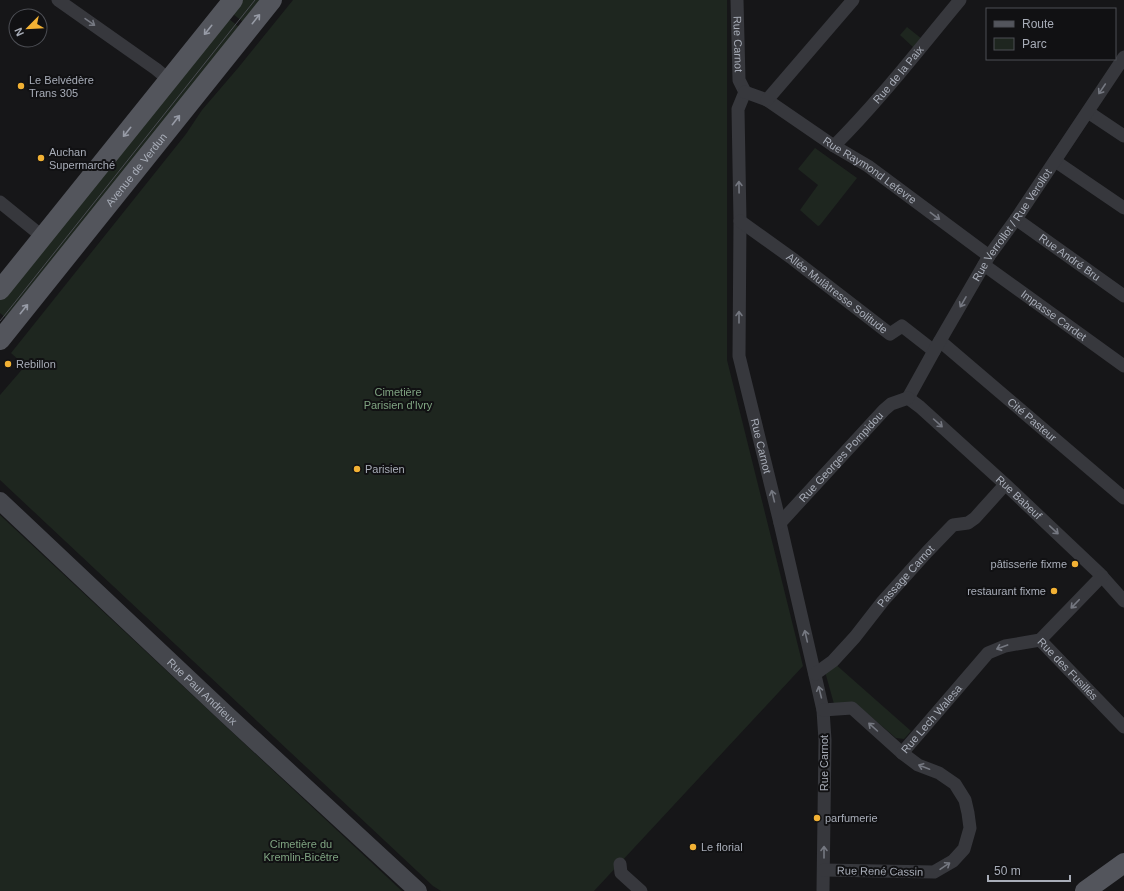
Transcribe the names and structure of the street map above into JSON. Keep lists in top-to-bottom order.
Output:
{
  "streets": {
    "main road": ["Avenue de Verdun", "Rue Paul Andrieux"],
    "street": [
      "Rue Carnot",
      "Rue de la Paix",
      "Rue Raymond Lefevre",
      "Rue Verrollot / Rue Verollot",
      "Rue André Bru",
      "Allée Mulâtresse Solitude",
      "Impasse Cardet",
      "Cité Pasteur",
      "Rue Georges Pompidou",
      "Rue Babeuf",
      "Passage Carnot",
      "Rue des Fusillés",
      "Rue Lech Walesa",
      "Rue René Cassin"
    ]
  },
  "crossings": [
    ["Rue Carnot", "Rue Raymond Lefevre"],
    ["Rue Carnot", "Allée Mulâtresse Solitude"],
    ["Rue Carnot", "Rue Georges Pompidou"],
    ["Rue Carnot", "Passage Carnot"],
    ["Rue Carnot", "Rue Lech Walesa"],
    ["Rue Carnot", "Rue René Cassin"],
    ["Rue de la Paix", "Rue Raymond Lefevre"],
    ["Rue Raymond Lefevre", "Rue Verrollot / Rue Verollot"],
    ["Rue Raymond Lefevre", "Impasse Cardet"],
    ["Rue Verrollot / Rue Verollot", "Rue André Bru"],
    ["Rue Verrollot / Rue Verollot", "Allée Mulâtresse Solitude"],
    ["Rue Verrollot / Rue Verollot", "Impasse Cardet"],
    ["Rue Verrollot / Rue Verollot", "Cité Pasteur"],
    ["Rue Verrollot / Rue Verollot", "Rue Georges Pompidou"],
    ["Rue Verrollot / Rue Verollot", "Rue Babeuf"],
    ["Allée Mulâtresse Solitude", "Cité Pasteur"],
    ["Rue Georges Pompidou", "Rue Babeuf"],
    ["Rue Babeuf", "Rue des Fusillés"],
    ["Rue des Fusillés", "Rue Lech Walesa"],
    ["Rue Lech Walesa", "Rue René Cassin"]
  ],
  "one_way": [
    "Rue Carnot",
    "Rue Raymond Lefevre",
    "Rue Verrollot / Rue Verollot",
    "Rue Babeuf",
    "Rue des Fusillés",
    "Rue Lech Walesa"
  ],
  "parks": ["Cimetière Parisien d'Ivry", "Cimetière du Kremlin-Bicêtre"],
  "places": [
    "Le Belvédère Trans 305",
    "Auchan Supermarché",
    "Rebillon",
    "Parisien",
    "pâtisserie fixme",
    "restaurant fixme",
    "parfumerie",
    "Le florial"
  ],
  "legend": ["Route", "Parc"],
  "scale_bar": "50 m",
  "north": "bottom left"
}
